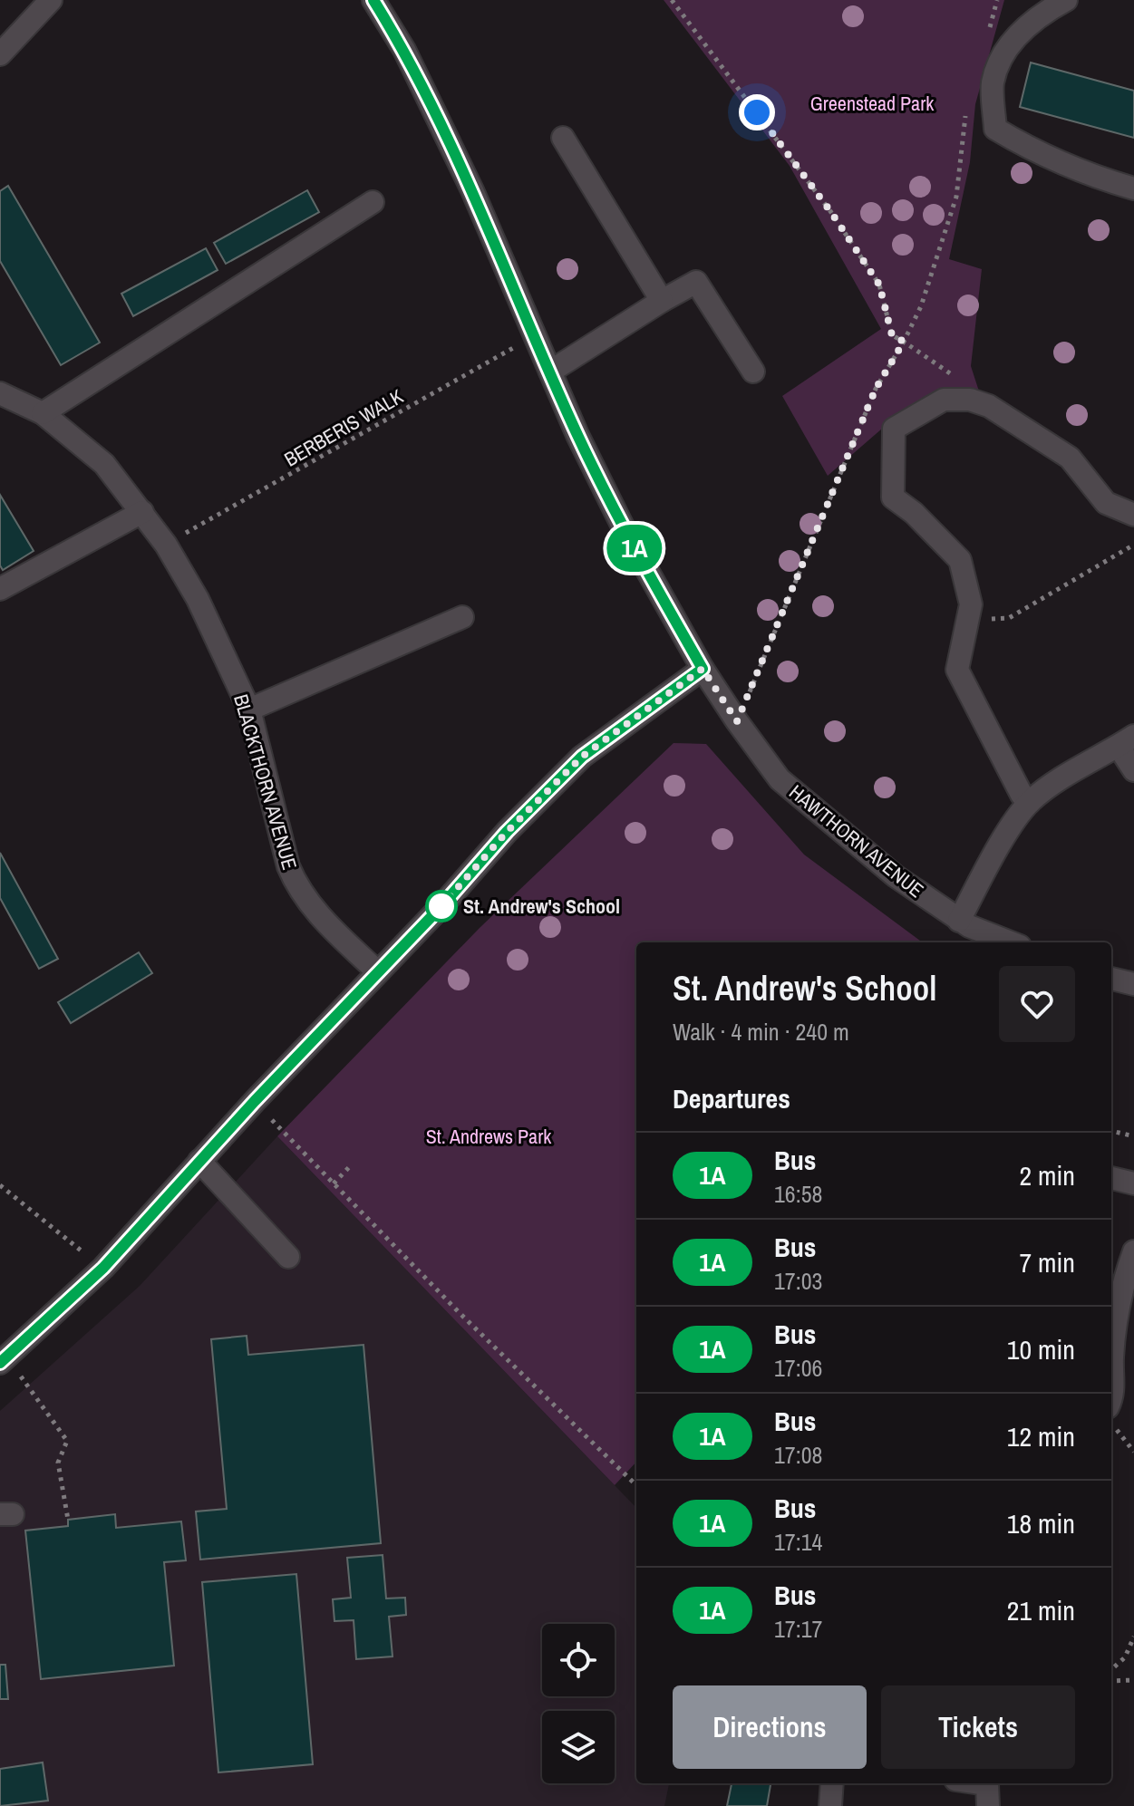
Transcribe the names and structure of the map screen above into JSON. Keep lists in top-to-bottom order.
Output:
{
  "streets": {
    "street": ["BLACKTHORN AVENUE", "HAWTHORN AVENUE"],
    "path": ["BERBERIS WALK"]
  },
  "crossings": [
    ["BERBERIS WALK", "BLACKTHORN AVENUE"],
    ["BERBERIS WALK", "HAWTHORN AVENUE"]
  ],
  "parks": ["Greenstead Park", "St. Andrews Park"],
  "places": ["St. Andrew's School"],
  "lines": ["bus line 1A"],
  "page": {
    "on_map": "1A",
    "heading": [
      ["St. Andrew's School", "Walk · 4 min · 240 m"],
      "Departures"
    ],
    "list": [
      {
        "mark": "1A",
        "name": "Bus",
        "note": "16:58",
        "value": "2 min"
      },
      {
        "mark": "1A",
        "name": "Bus",
        "note": "17:03",
        "value": "7 min"
      },
      {
        "mark": "1A",
        "name": "Bus",
        "note": "17:06",
        "value": "10 min"
      },
      {
        "mark": "1A",
        "name": "Bus",
        "note": "17:08",
        "value": "12 min"
      },
      {
        "mark": "1A",
        "name": "Bus",
        "note": "17:14",
        "value": "18 min"
      },
      {
        "mark": "1A",
        "name": "Bus",
        "note": "17:17",
        "value": "21 min"
      }
    ],
    "buttons": ["Directions", "Tickets"]
  }
}
